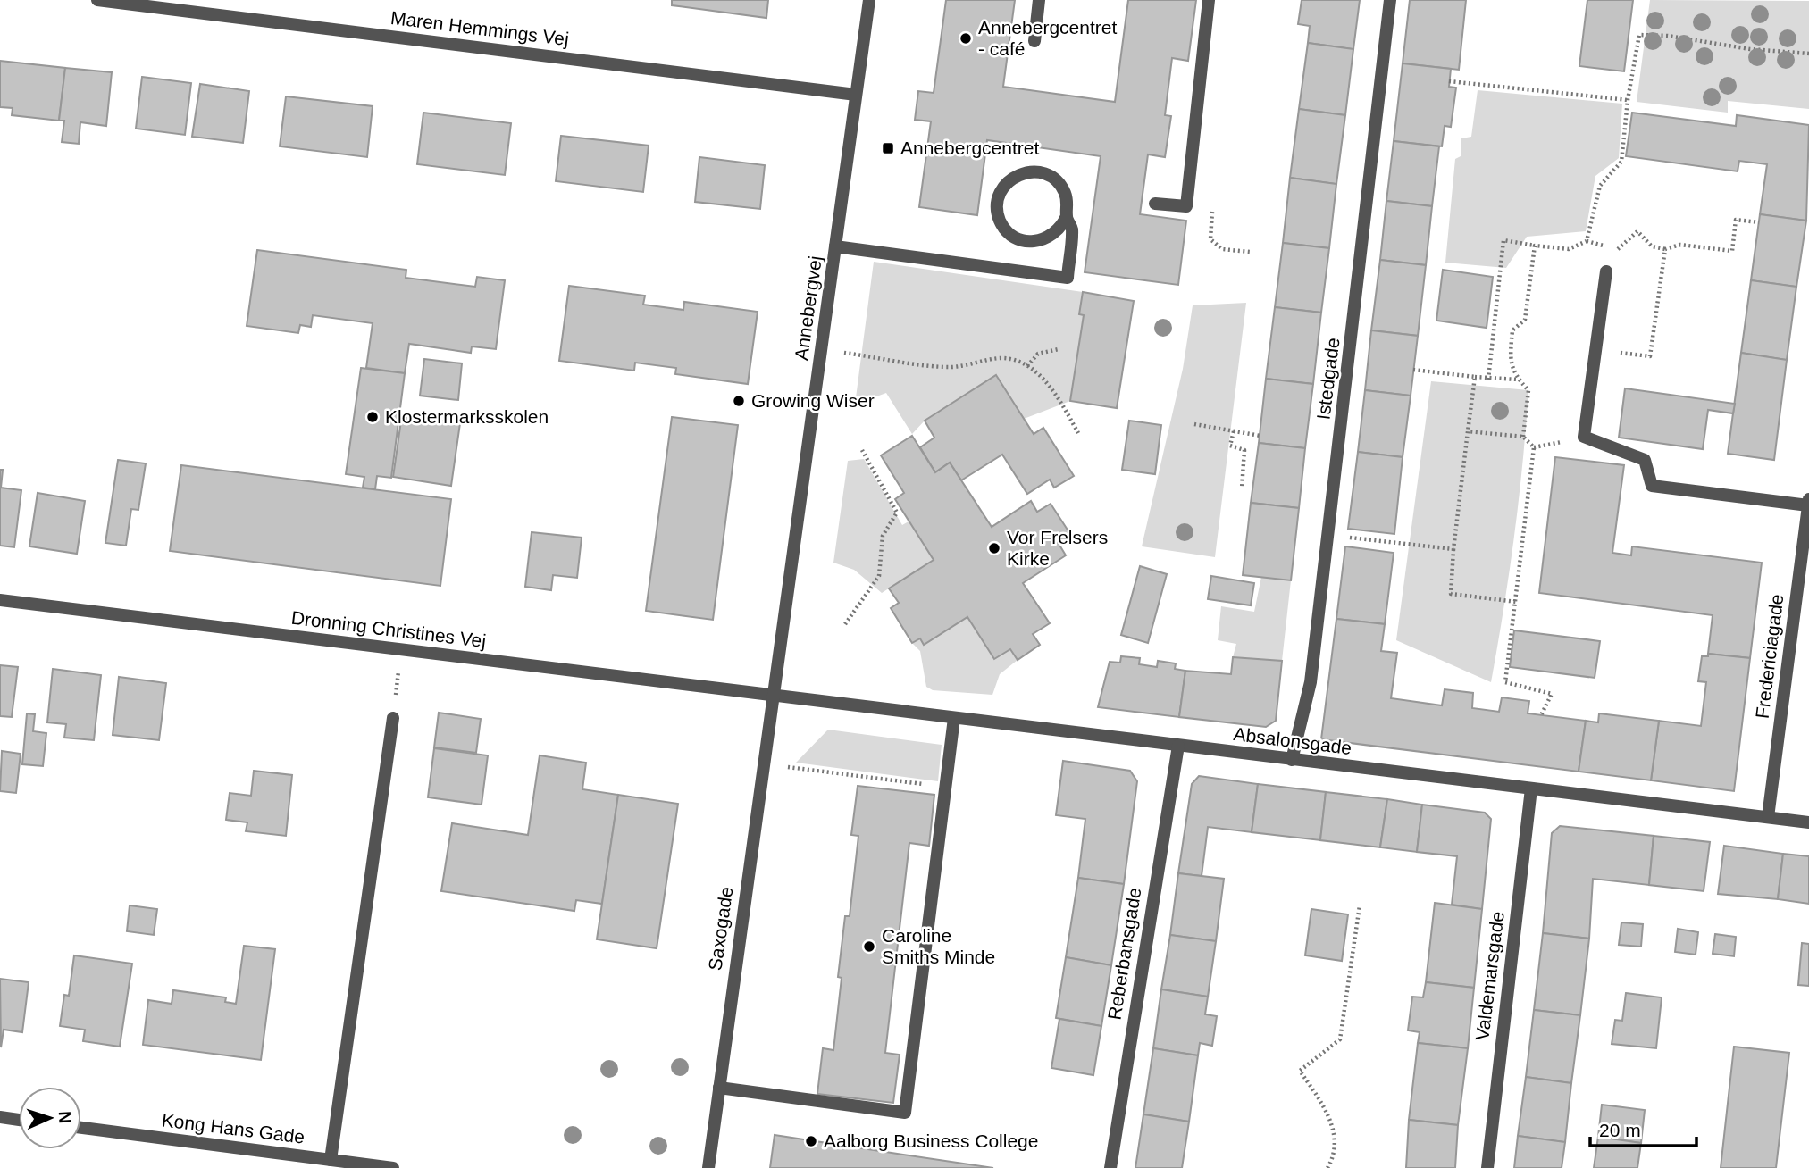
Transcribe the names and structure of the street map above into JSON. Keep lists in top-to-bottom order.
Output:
{
  "streets": {
    "street": [
      "Maren Hemmings Vej",
      "Annebergvej",
      "Istedgade",
      "Dronning Christines Vej",
      "Fredericiagade",
      "Absalonsgade",
      "Saxogade",
      "Reberbansgade",
      "Valdemarsgade",
      "Kong Hans Gade"
    ]
  },
  "crossings": [
    ["Maren Hemmings Vej", "Annebergvej"],
    ["Annebergvej", "Dronning Christines Vej"],
    ["Annebergvej", "Absalonsgade"],
    ["Annebergvej", "Saxogade"],
    ["Istedgade", "Absalonsgade"],
    ["Dronning Christines Vej", "Absalonsgade"],
    ["Dronning Christines Vej", "Saxogade"],
    ["Fredericiagade", "Absalonsgade"],
    ["Absalonsgade", "Saxogade"],
    ["Absalonsgade", "Reberbansgade"],
    ["Absalonsgade", "Valdemarsgade"]
  ],
  "places": {
    "other": [
      "Annebergcentret - café",
      "Growing Wiser",
      "Klostermarksskolen",
      "Vor Frelsers Kirke",
      "Caroline Smiths Minde",
      "Aalborg Business College"
    ],
    "transit": ["Annebergcentret"]
  },
  "scale_bar": "20 m",
  "north": "right"
}
